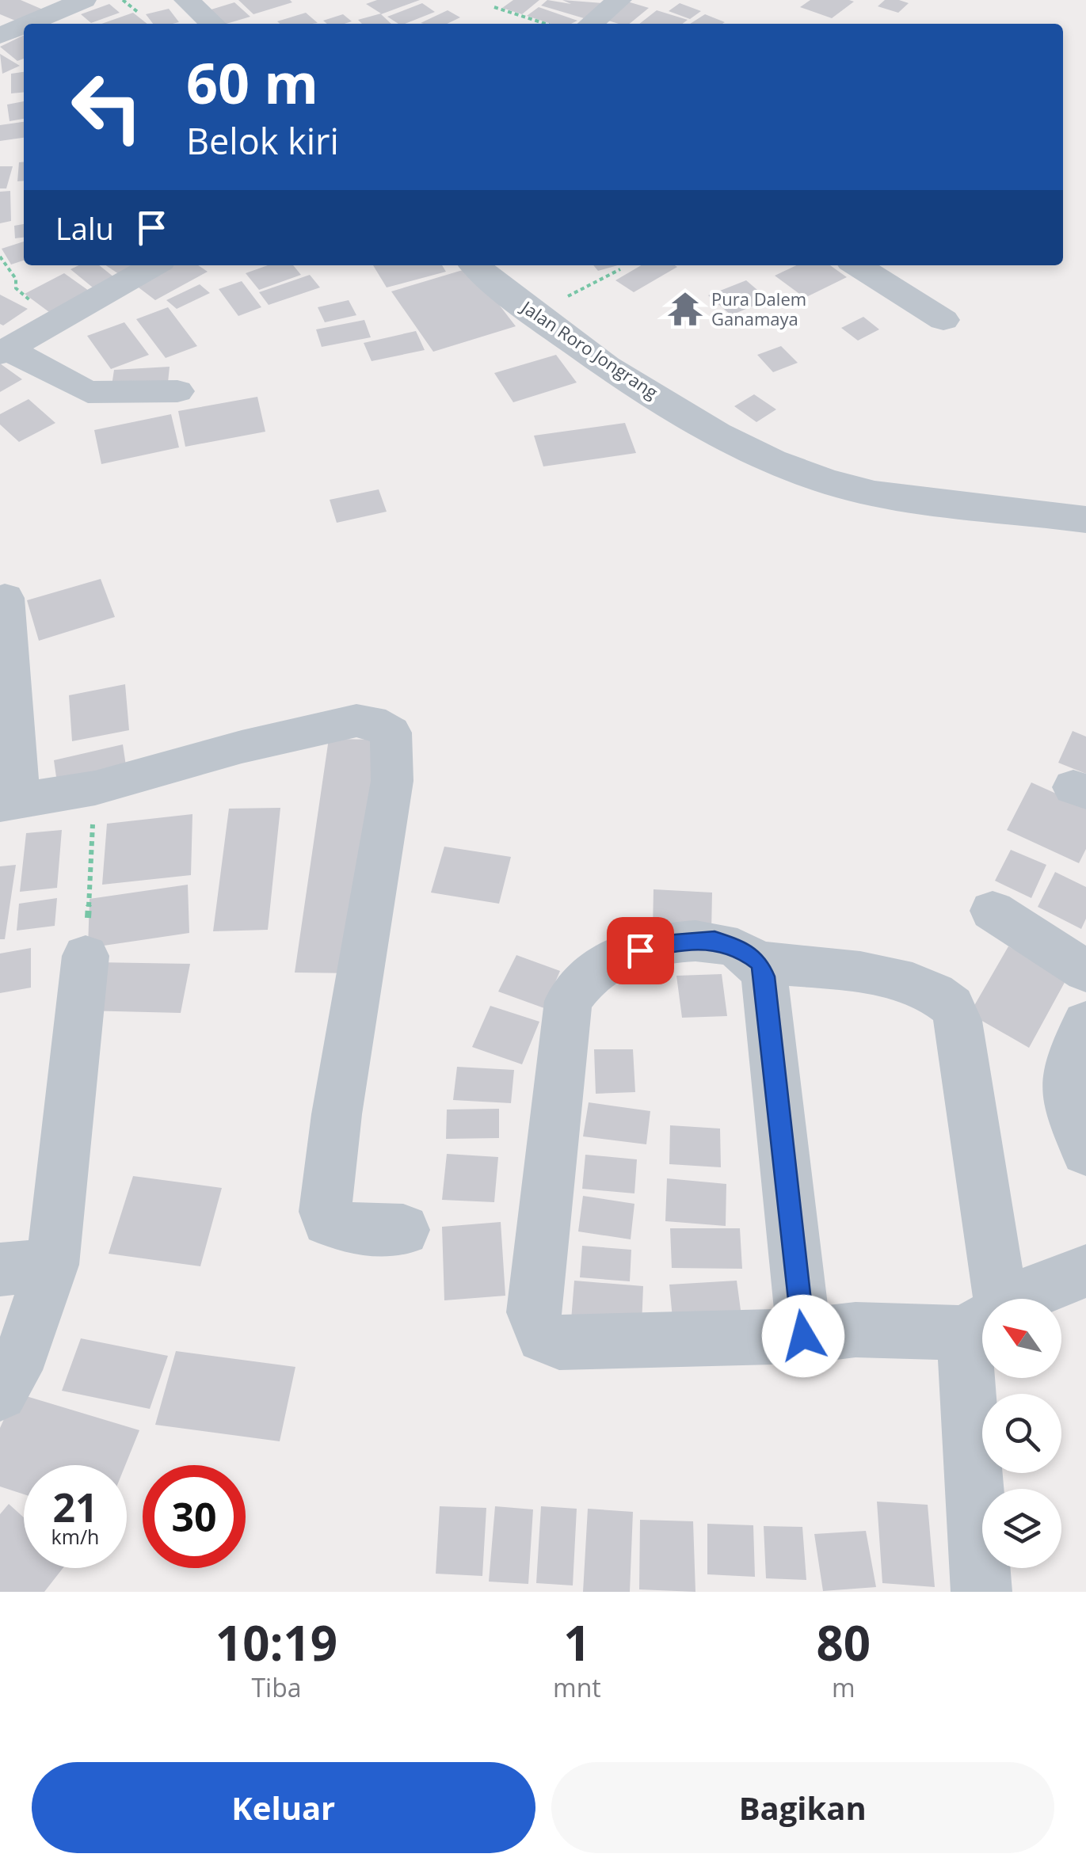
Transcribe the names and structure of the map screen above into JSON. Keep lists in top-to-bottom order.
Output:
{
  "streets": {
    "street": ["Jalan Roro Jongrang"]
  },
  "places": {
    "temple": ["Pura Dalem Ganamaya"]
  },
  "north": "top left",
  "page": {
    "turn": ["60 m", "Belok kiri"],
    "then": "Lalu",
    "speed": "21 km/h",
    "limit": "30",
    "eta": [
      "10:19",
      "Tiba",
      "1",
      "mnt",
      "80",
      "m"
    ],
    "buttons": ["Keluar", "Bagikan"]
  }
}
